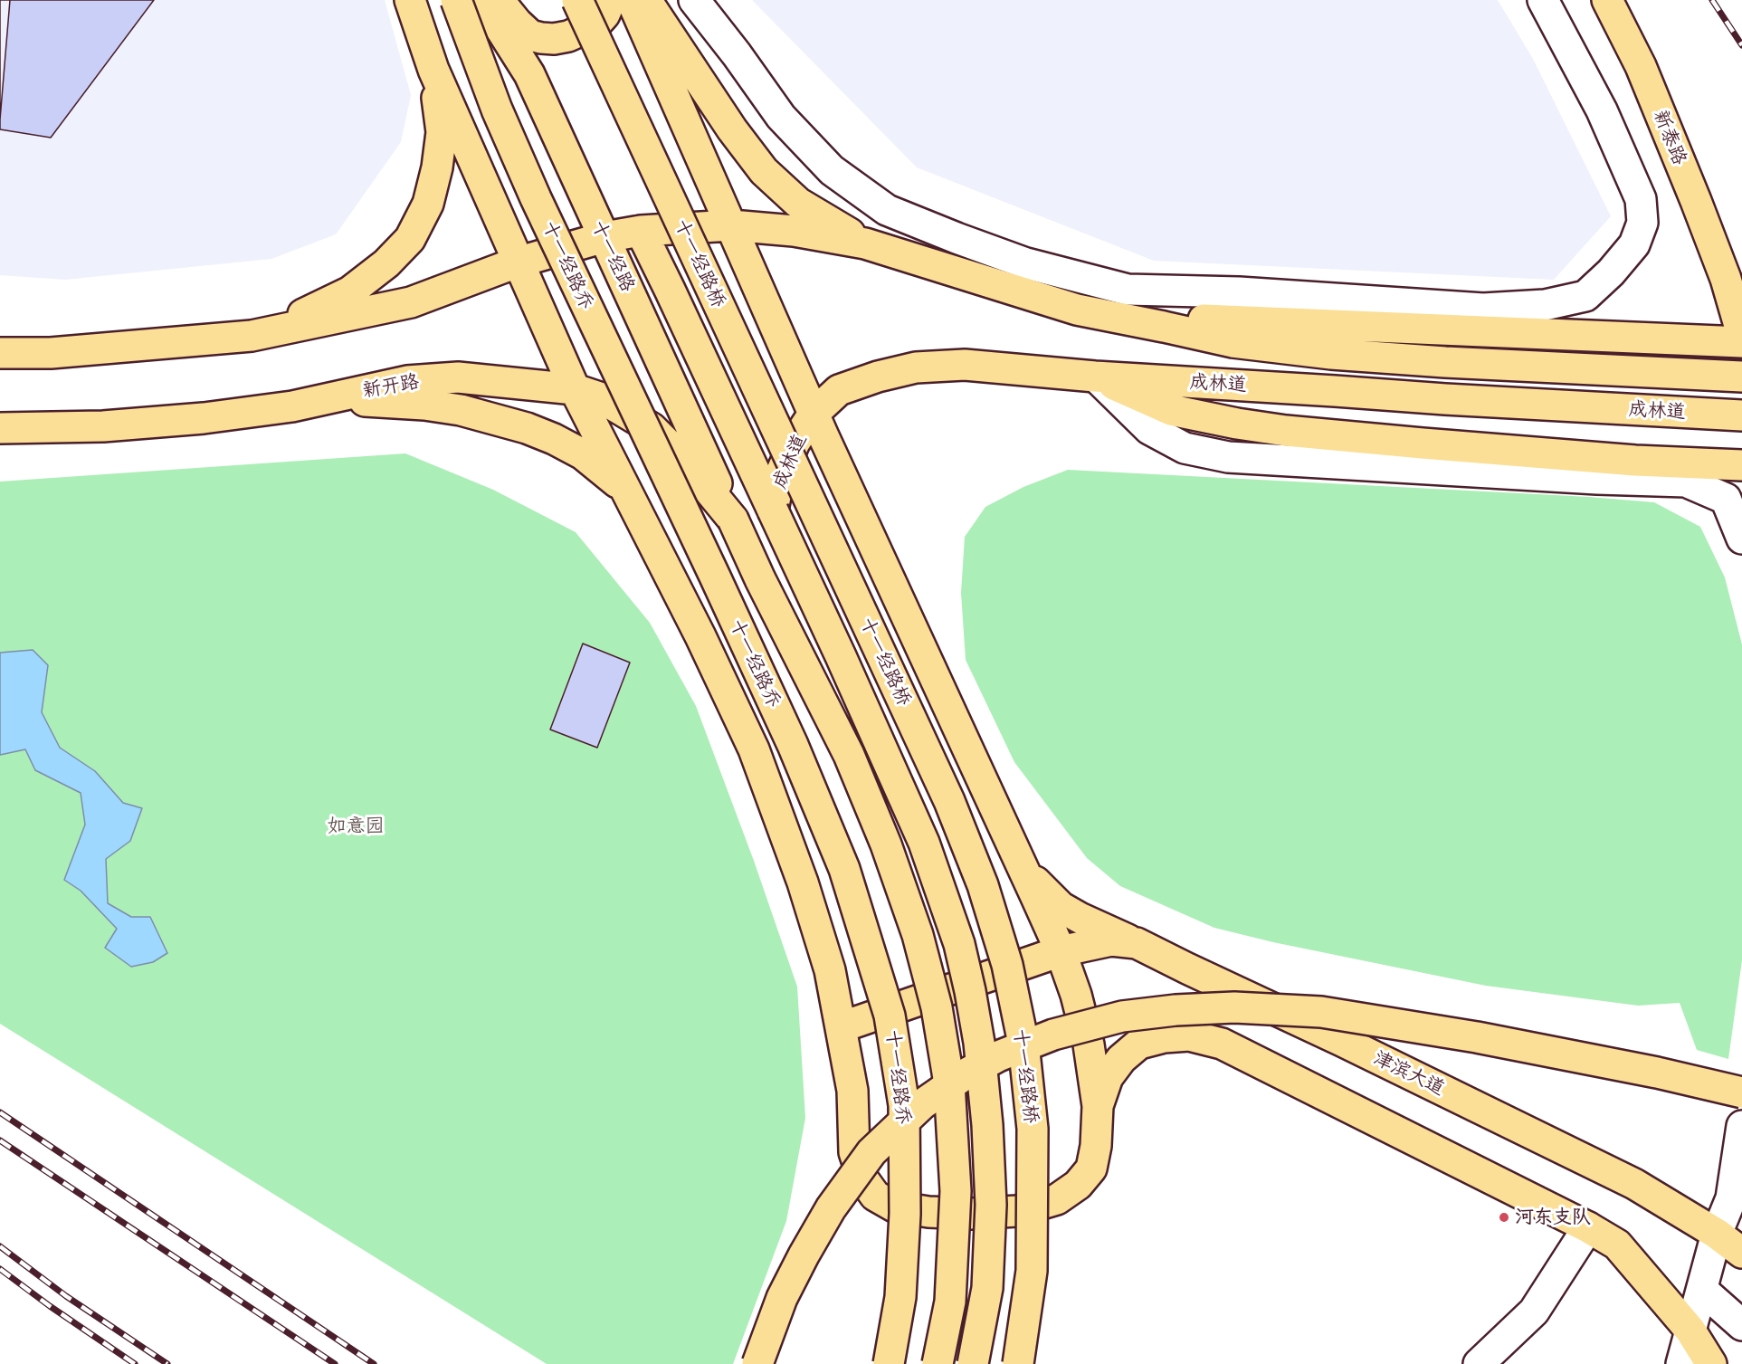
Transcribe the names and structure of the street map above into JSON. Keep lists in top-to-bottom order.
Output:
{
  "streets": {
    "main road": [
      "新泰路",
      "十一经路",
      "十一经路桥",
      "十一经路乔",
      "成林道",
      "新开路",
      "津滨大道"
    ]
  },
  "crossings": [
    ["十一经路", "十一经路桥"],
    ["十一经路", "成林道"],
    ["十一经路", "新开路"],
    ["十一经路桥", "成林道"]
  ],
  "parks": ["如意园"],
  "places": ["河东支队"]
}
